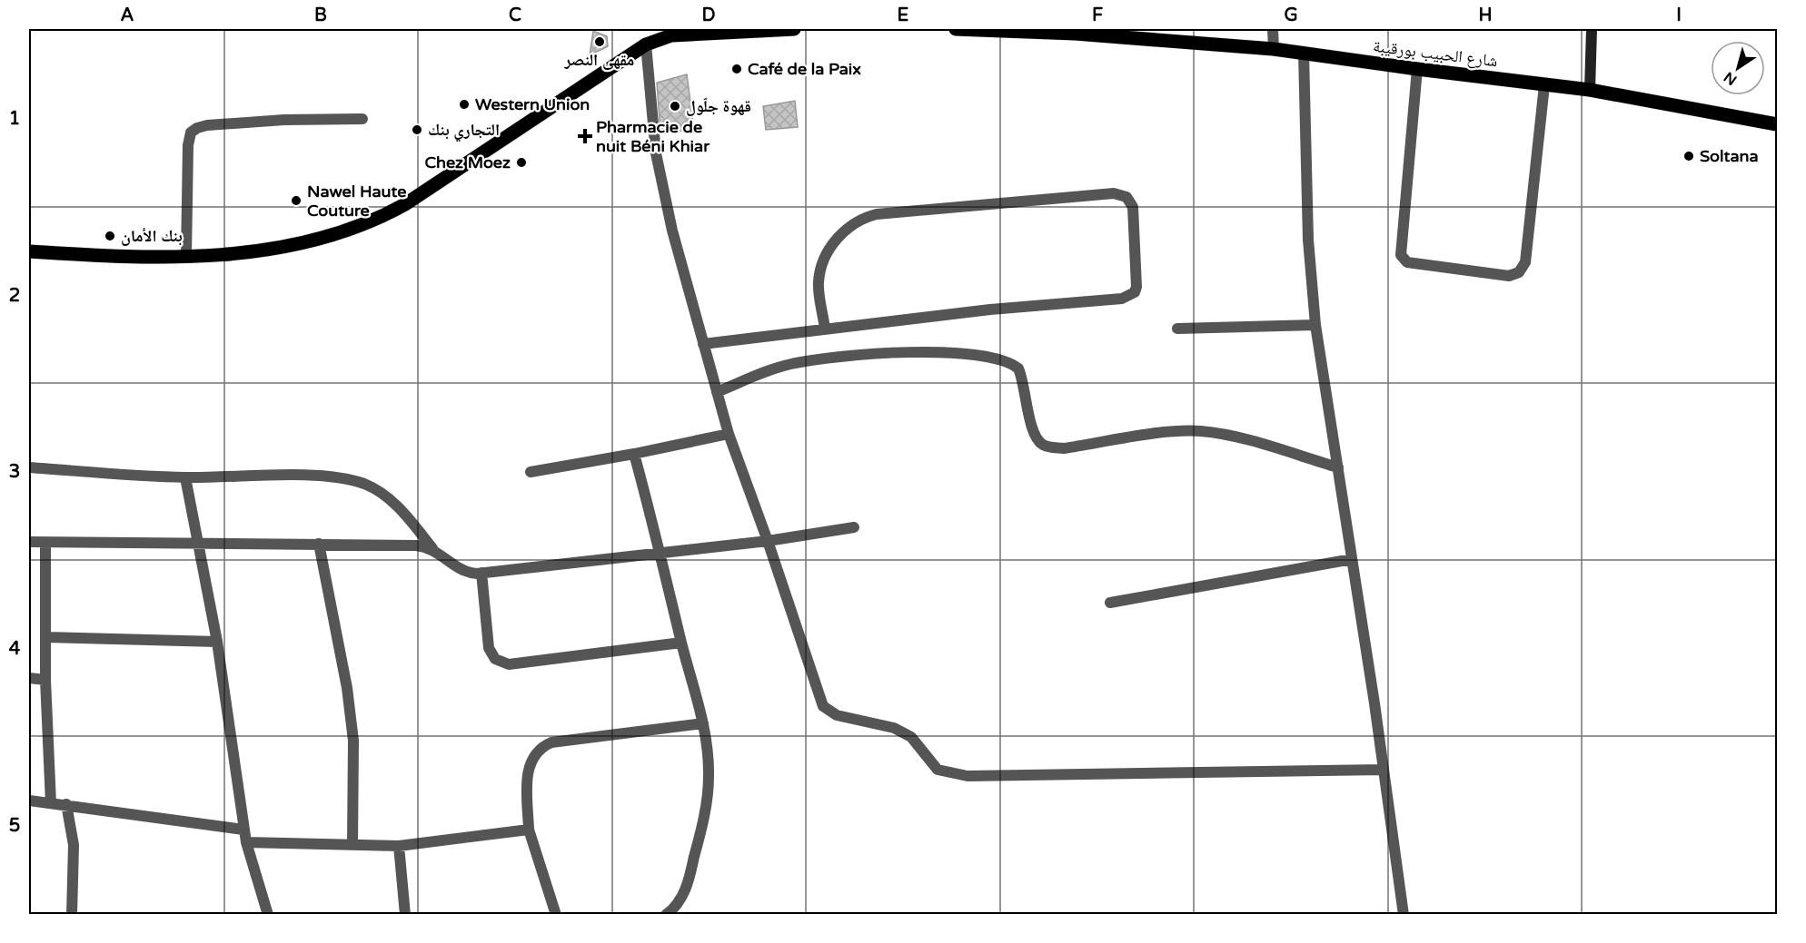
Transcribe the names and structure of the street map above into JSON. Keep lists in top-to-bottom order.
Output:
{
  "streets": {
    "main road": ["شارع الحبيب بورقيبة"]
  },
  "places": {
    "other": [
      "مقهى النصر",
      "Café de la Paix",
      "Western Union",
      "قهوة جلّول",
      "التجاري بنك",
      "Soltana",
      "Chez Moez",
      "Nawel Haute Couture",
      "بنك الأمان"
    ],
    "health": ["Pharmacie de nuit Béni Khiar"]
  },
  "north": "bottom left",
  "grid": {
    "columns": [
      "A",
      "B",
      "C",
      "D",
      "E",
      "F",
      "G",
      "H",
      "I"
    ],
    "rows": [
      "1",
      "2",
      "3",
      "4",
      "5"
    ]
  }
}
